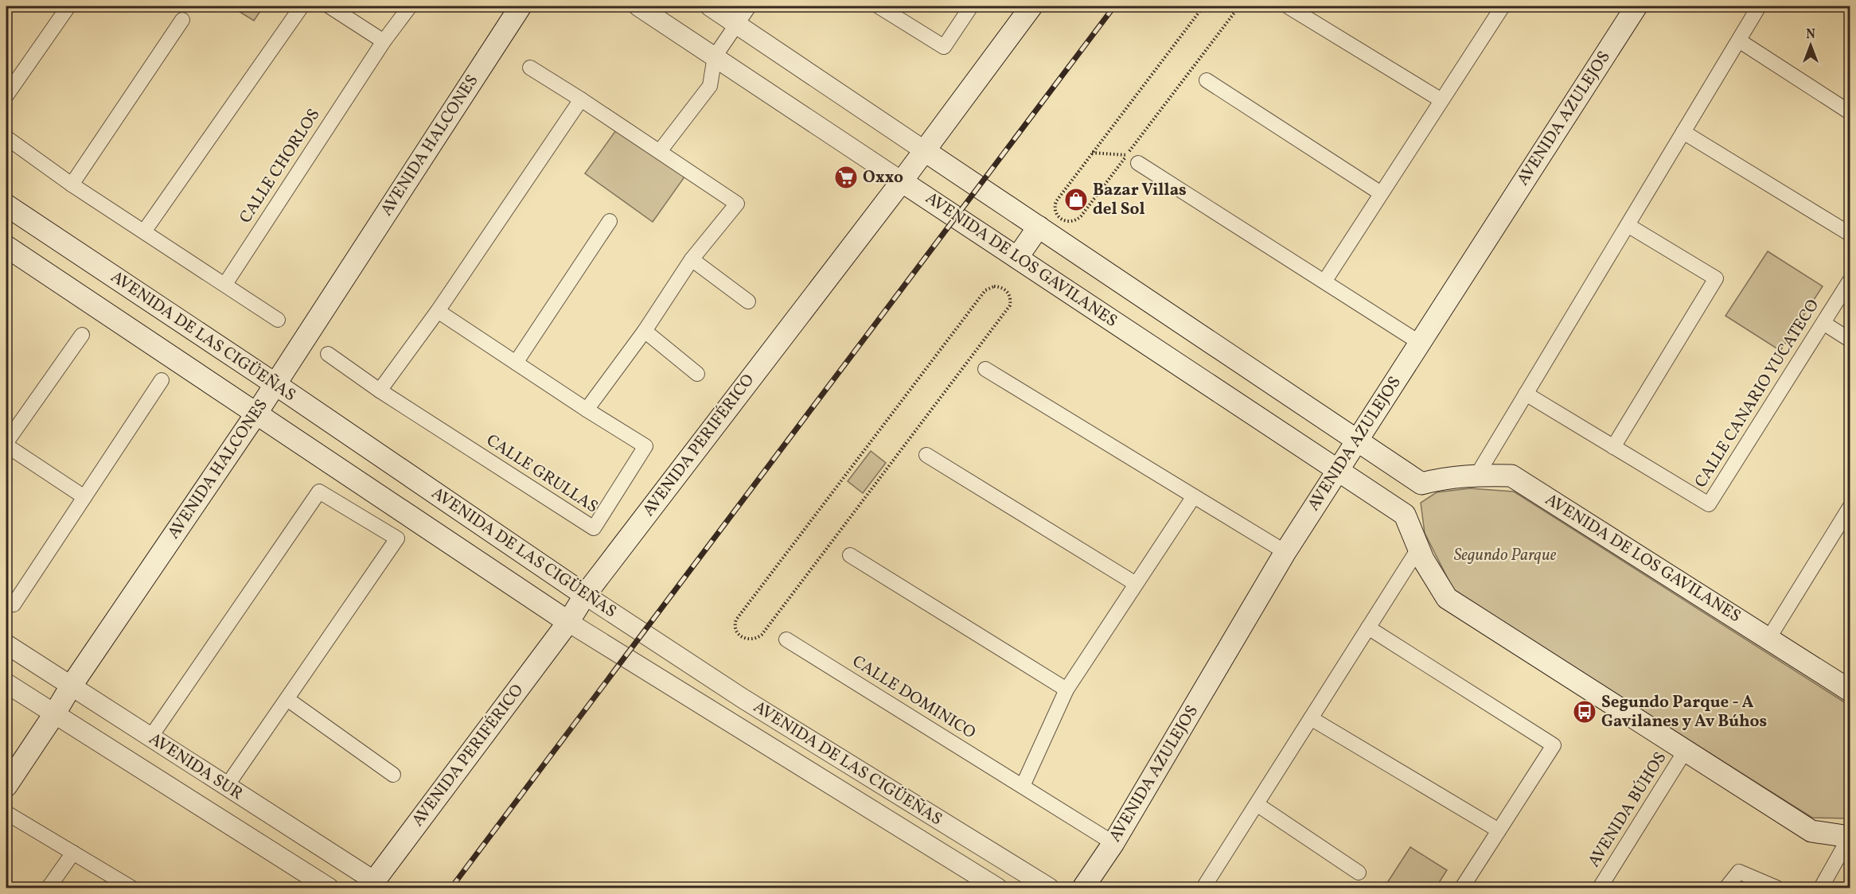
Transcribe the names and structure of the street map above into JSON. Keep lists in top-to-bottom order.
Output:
{
  "streets": {
    "main road": [
      "AVENIDA AZULEJOS",
      "AVENIDA HALCONES",
      "AVENIDA DE LOS GAVILANES",
      "AVENIDA DE LAS CIGÜEÑAS",
      "AVENIDA PERIFÉRICO"
    ],
    "street": [
      "CALLE CHORLOS",
      "CALLE CANARIO YUCATECO",
      "CALLE GRULLAS",
      "CALLE DOMINICO",
      "AVENIDA SUR",
      "AVENIDA BÚHOS"
    ]
  },
  "crossings": [
    ["AVENIDA AZULEJOS", "AVENIDA DE LOS GAVILANES"],
    ["AVENIDA AZULEJOS", "CALLE DOMINICO"],
    ["AVENIDA HALCONES", "AVENIDA DE LAS CIGÜEÑAS"],
    ["AVENIDA HALCONES", "AVENIDA SUR"],
    ["AVENIDA DE LOS GAVILANES", "AVENIDA PERIFÉRICO"],
    ["AVENIDA DE LAS CIGÜEÑAS", "AVENIDA PERIFÉRICO"],
    ["AVENIDA PERIFÉRICO", "AVENIDA SUR"]
  ],
  "parks": ["Segundo Parque"],
  "places": {
    "supermarket": ["Oxxo"],
    "shop": ["Bazar Villas del Sol"],
    "bus stop": ["Segundo Parque - A Gavilanes y Av Búhos"]
  },
  "north": "top"
}
